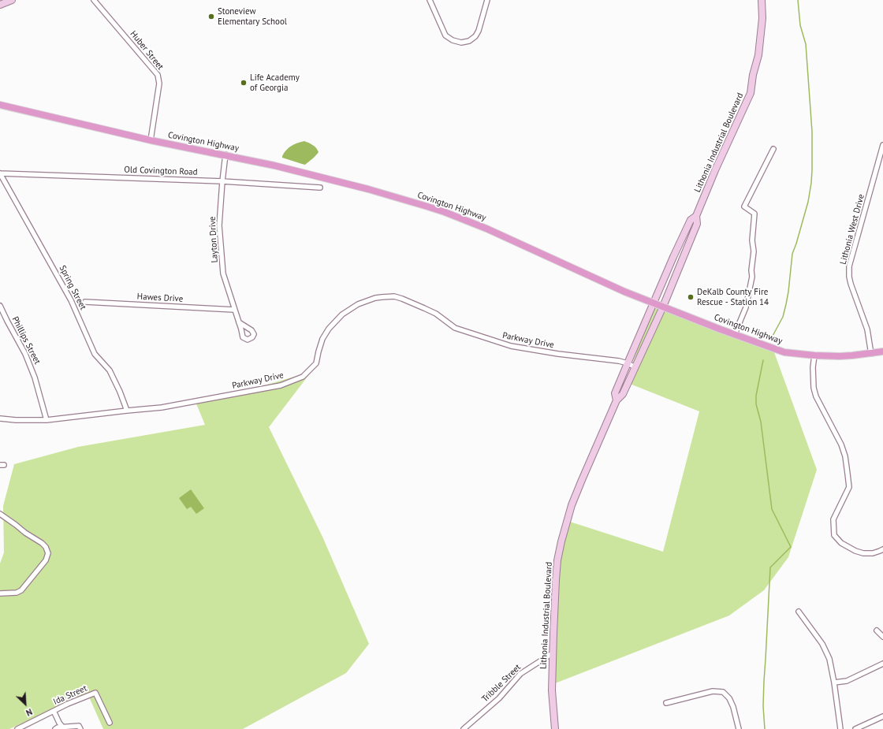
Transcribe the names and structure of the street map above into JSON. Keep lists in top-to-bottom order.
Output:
{
  "streets": {
    "main road": ["Covington Highway", "Lithonia Industrial Boulevard"],
    "street": [
      "Huber Street",
      "Old Covington Road",
      "Lithonia West Drive",
      "Layton Drive",
      "Spring Street",
      "Hawes Drive",
      "Phillips Street",
      "Parkway Drive",
      "Tribble Street",
      "Ida Street"
    ]
  },
  "crossings": [
    ["Huber Street", "Covington Highway"],
    ["Covington Highway", "Lithonia Industrial Boulevard"],
    ["Covington Highway", "Lithonia West Drive"],
    ["Covington Highway", "Layton Drive"],
    ["Lithonia Industrial Boulevard", "Parkway Drive"],
    ["Lithonia Industrial Boulevard", "Tribble Street"],
    ["Old Covington Road", "Layton Drive"],
    ["Old Covington Road", "Spring Street"],
    ["Layton Drive", "Hawes Drive"],
    ["Spring Street", "Parkway Drive"],
    ["Phillips Street", "Parkway Drive"]
  ],
  "places": ["Stoneview Elementary School", "Life Academy of Georgia", "DeKalb County Fire Rescue - Station 14"],
  "north": "bottom right"
}
